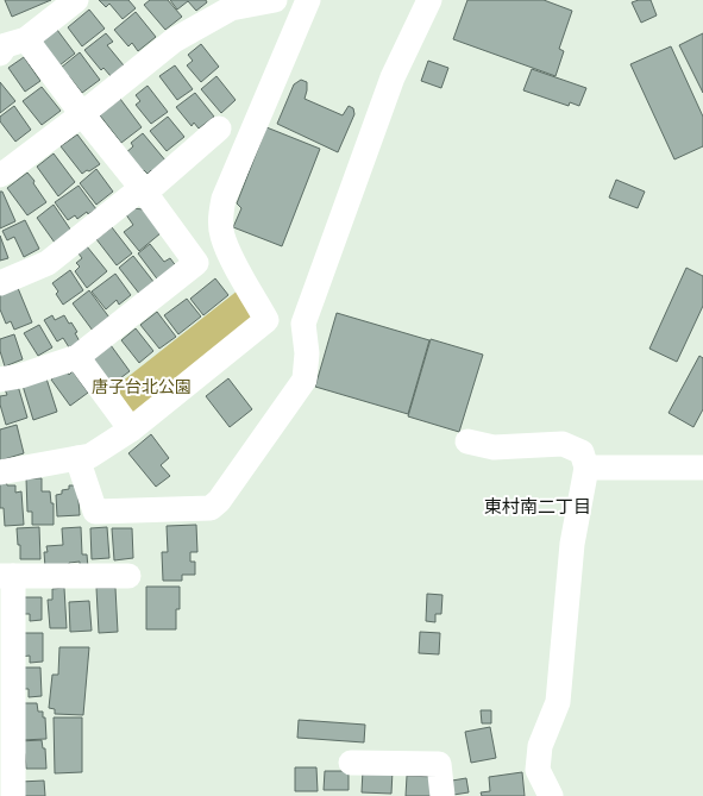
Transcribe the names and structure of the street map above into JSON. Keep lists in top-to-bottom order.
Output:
{
  "districts": ["東村南二丁目"],
  "parks": ["唐子台北公園"]
}
